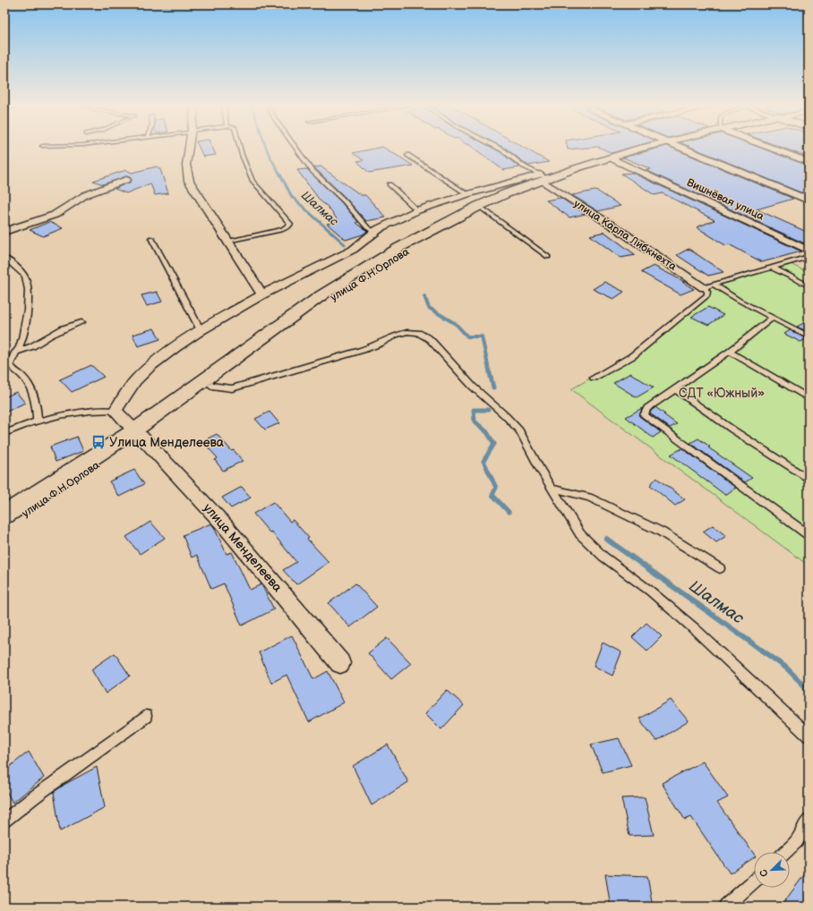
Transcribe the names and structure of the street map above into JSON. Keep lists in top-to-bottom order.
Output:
{
  "streets": {
    "street": [
      "Вишнёвая улица",
      "улица Карла Либкнехта",
      "улица Ф.Н.Орлова",
      "улица Менделеева"
    ]
  },
  "crossings": [
    ["Вишнёвая улица", "улица Ф.Н.Орлова"],
    ["улица Карла Либкнехта", "улица Ф.Н.Орлова"],
    ["улица Ф.Н.Орлова", "улица Менделеева"]
  ],
  "water": ["Шалмас"],
  "parks": ["СДТ «Южный»"],
  "places": {
    "bus stop": ["Улица Менделеева"]
  },
  "north": "bottom left"
}
